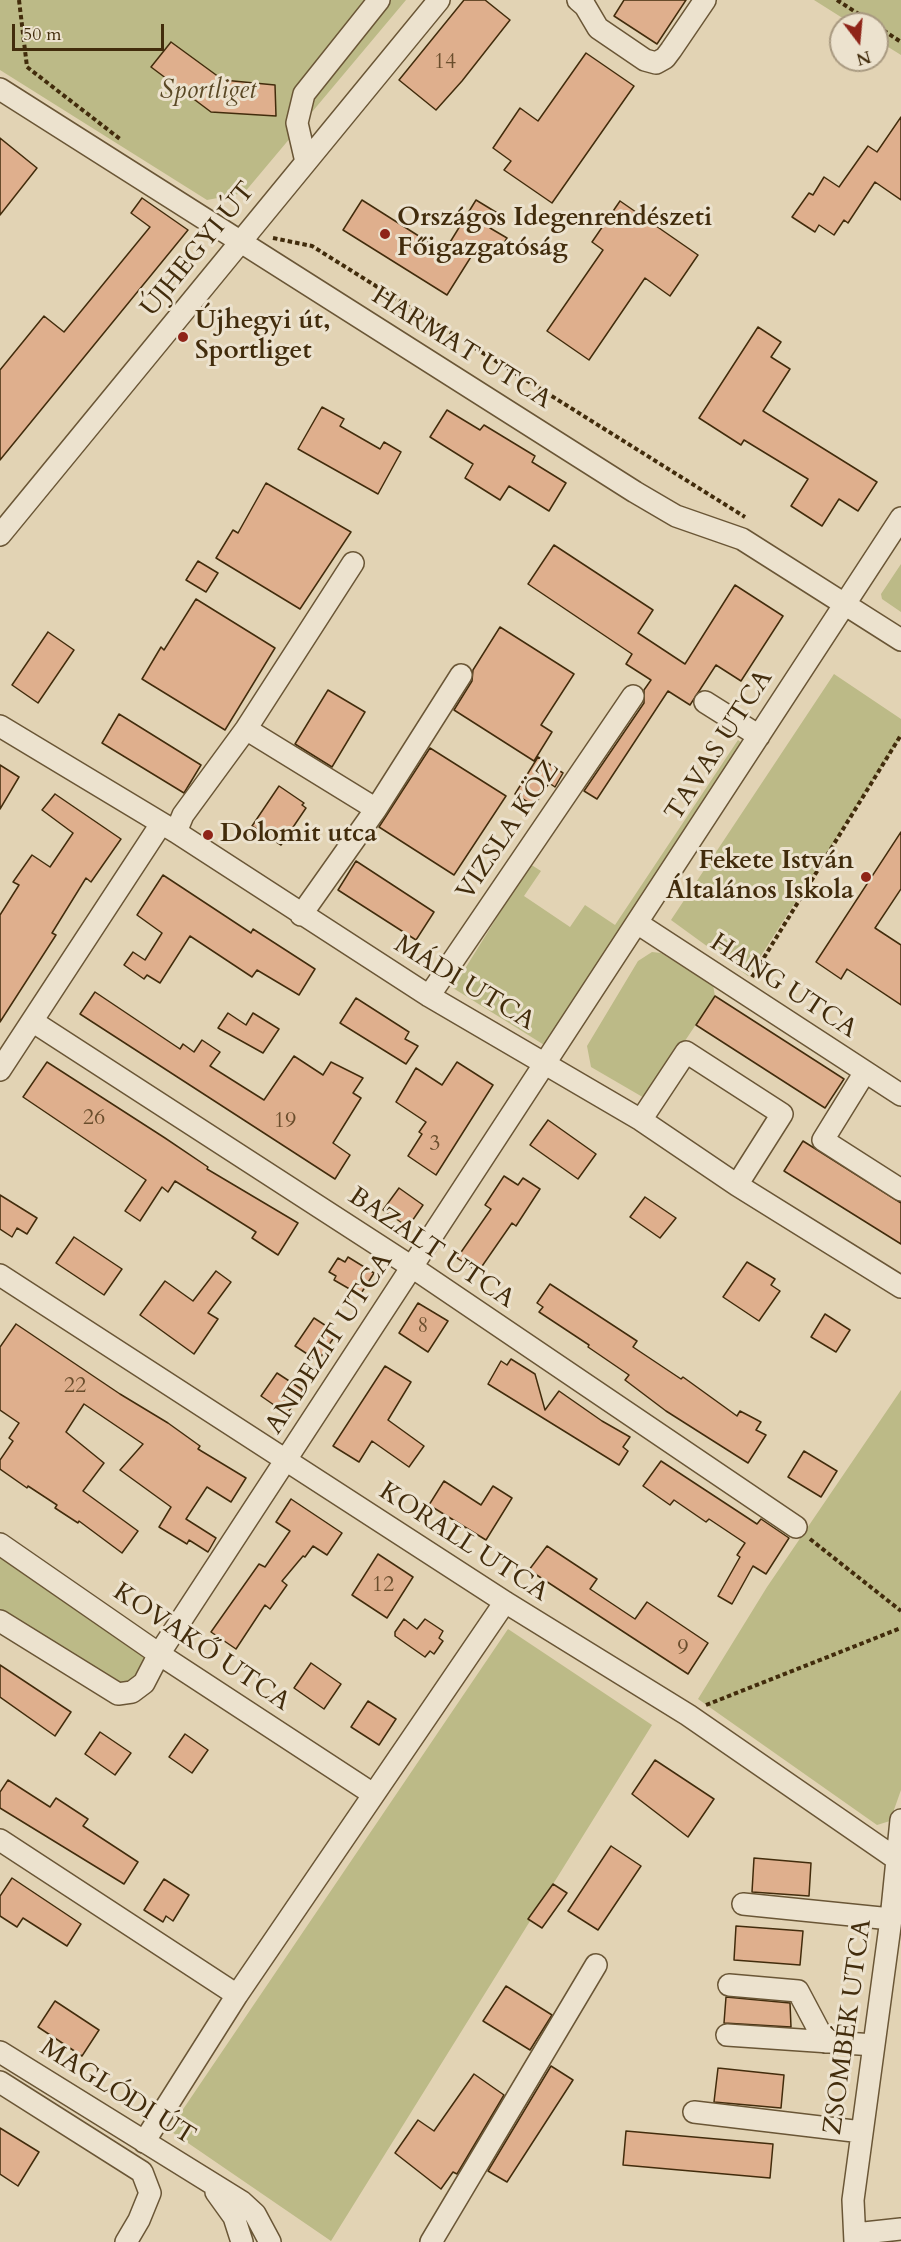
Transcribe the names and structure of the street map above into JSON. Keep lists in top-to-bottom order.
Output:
{
  "streets": {
    "street": [
      "ÚJHEGYI ÚT",
      "HARMAT UTCA",
      "TAVAS UTCA",
      "VIZSLA KÖZ",
      "MÁDI UTCA",
      "HANG UTCA",
      "BAZALT UTCA",
      "ANDEZIT UTCA",
      "KORALL UTCA",
      "KOVAKŐ UTCA",
      "ZSOMBÉK UTCA",
      "MAGLÓDI ÚT"
    ]
  },
  "crossings": [
    ["ÚJHEGYI ÚT", "HARMAT UTCA"],
    ["HARMAT UTCA", "TAVAS UTCA"],
    ["TAVAS UTCA", "MÁDI UTCA"],
    ["TAVAS UTCA", "HANG UTCA"],
    ["TAVAS UTCA", "ANDEZIT UTCA"],
    ["VIZSLA KÖZ", "MÁDI UTCA"],
    ["MÁDI UTCA", "ANDEZIT UTCA"],
    ["BAZALT UTCA", "ANDEZIT UTCA"],
    ["ANDEZIT UTCA", "KORALL UTCA"],
    ["ANDEZIT UTCA", "KOVAKŐ UTCA"],
    ["KORALL UTCA", "ZSOMBÉK UTCA"]
  ],
  "parks": ["Sportliget"],
  "places": [
    "Országos Idegenrendészeti Főigazgatóság",
    "Újhegyi út, Sportliget",
    "Dolomit utca",
    "Fekete István Általános Iskola"
  ],
  "house_numbers": [
    "14",
    "26",
    "19",
    "3",
    "8",
    "22",
    "12",
    "9"
  ],
  "scale_bar": "50 m",
  "north": "bottom"
}
